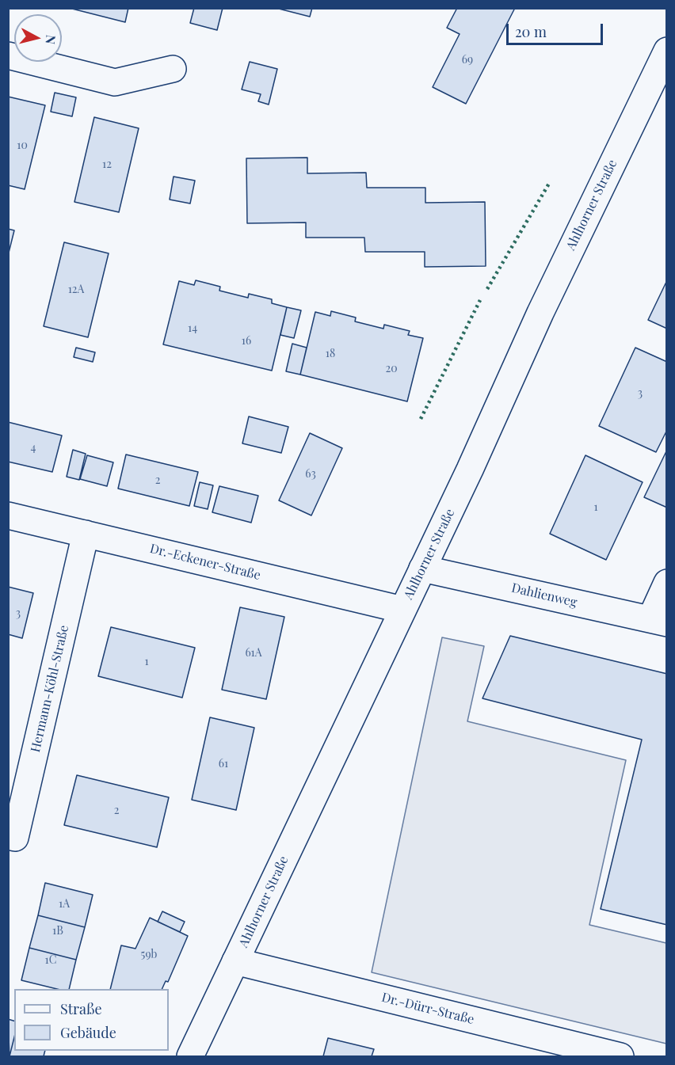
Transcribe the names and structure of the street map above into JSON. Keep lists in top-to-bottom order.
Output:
{
  "streets": {
    "street": [
      "Ahlhorner Straße",
      "Dr.-Eckener-Straße",
      "Dahlienweg",
      "Hermann-Köhl-Straße",
      "Dr.-Dürr-Straße"
    ]
  },
  "crossings": [
    ["Ahlhorner Straße", "Dr.-Eckener-Straße"],
    ["Ahlhorner Straße", "Dahlienweg"],
    ["Ahlhorner Straße", "Dr.-Dürr-Straße"],
    ["Dr.-Eckener-Straße", "Hermann-Köhl-Straße"]
  ],
  "house_numbers": [
    "69",
    "10",
    "12",
    "12A",
    "14",
    "16",
    "18",
    "20",
    "3",
    "4",
    "63",
    "2",
    "1",
    "3",
    "61A",
    "1",
    "61",
    "2",
    "1A",
    "1B",
    "59b",
    "1C"
  ],
  "legend": ["Straße", "Gebäude"],
  "scale_bar": "20 m",
  "north": "right"
}
